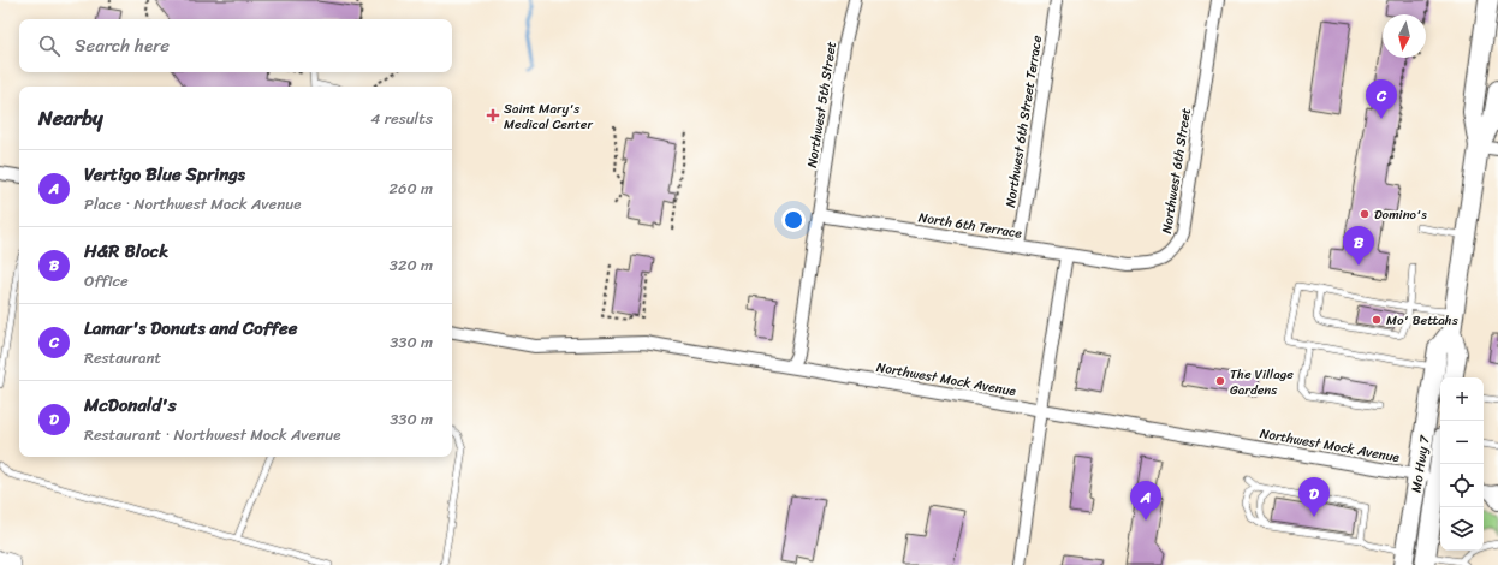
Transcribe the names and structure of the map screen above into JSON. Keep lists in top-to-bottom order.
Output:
{
  "streets": {
    "main road": ["Mo Hwy 7"],
    "street": [
      "Northwest 5th Street",
      "Northwest 6th Street Terrace",
      "Northwest 6th Street",
      "North 6th Terrace",
      "Northwest Mock Avenue"
    ]
  },
  "crossings": [
    ["Northwest 5th Street", "North 6th Terrace"],
    ["Northwest 5th Street", "Northwest Mock Avenue"],
    ["Northwest 6th Street Terrace", "North 6th Terrace"],
    ["Northwest 6th Street", "North 6th Terrace"],
    ["Northwest Mock Avenue", "Mo Hwy 7"]
  ],
  "places": {
    "health": ["Saint Mary's Medical Center"],
    "other": ["Domino's", "Mo' Bettahs", "The Village Gardens"]
  },
  "north": "bottom",
  "page": {
    "search": "Search here",
    "pins": [
      "C",
      "B",
      "D",
      "A"
    ],
    "heading": ["Nearby", "4 results"],
    "list": [
      {
        "mark": "A",
        "name": "Vertigo Blue Springs",
        "note": "Place · Northwest Mock Avenue",
        "value": "260 m"
      },
      {
        "mark": "B",
        "name": "H&R Block",
        "note": "Office",
        "value": "320 m"
      },
      {
        "mark": "C",
        "name": "Lamar's Donuts and Coffee",
        "note": "Restaurant",
        "value": "330 m"
      },
      {
        "mark": "D",
        "name": "McDonald's",
        "note": "Restaurant · Northwest Mock Avenue",
        "value": "330 m"
      }
    ],
    "map_buttons": ["+", "−"]
  }
}
